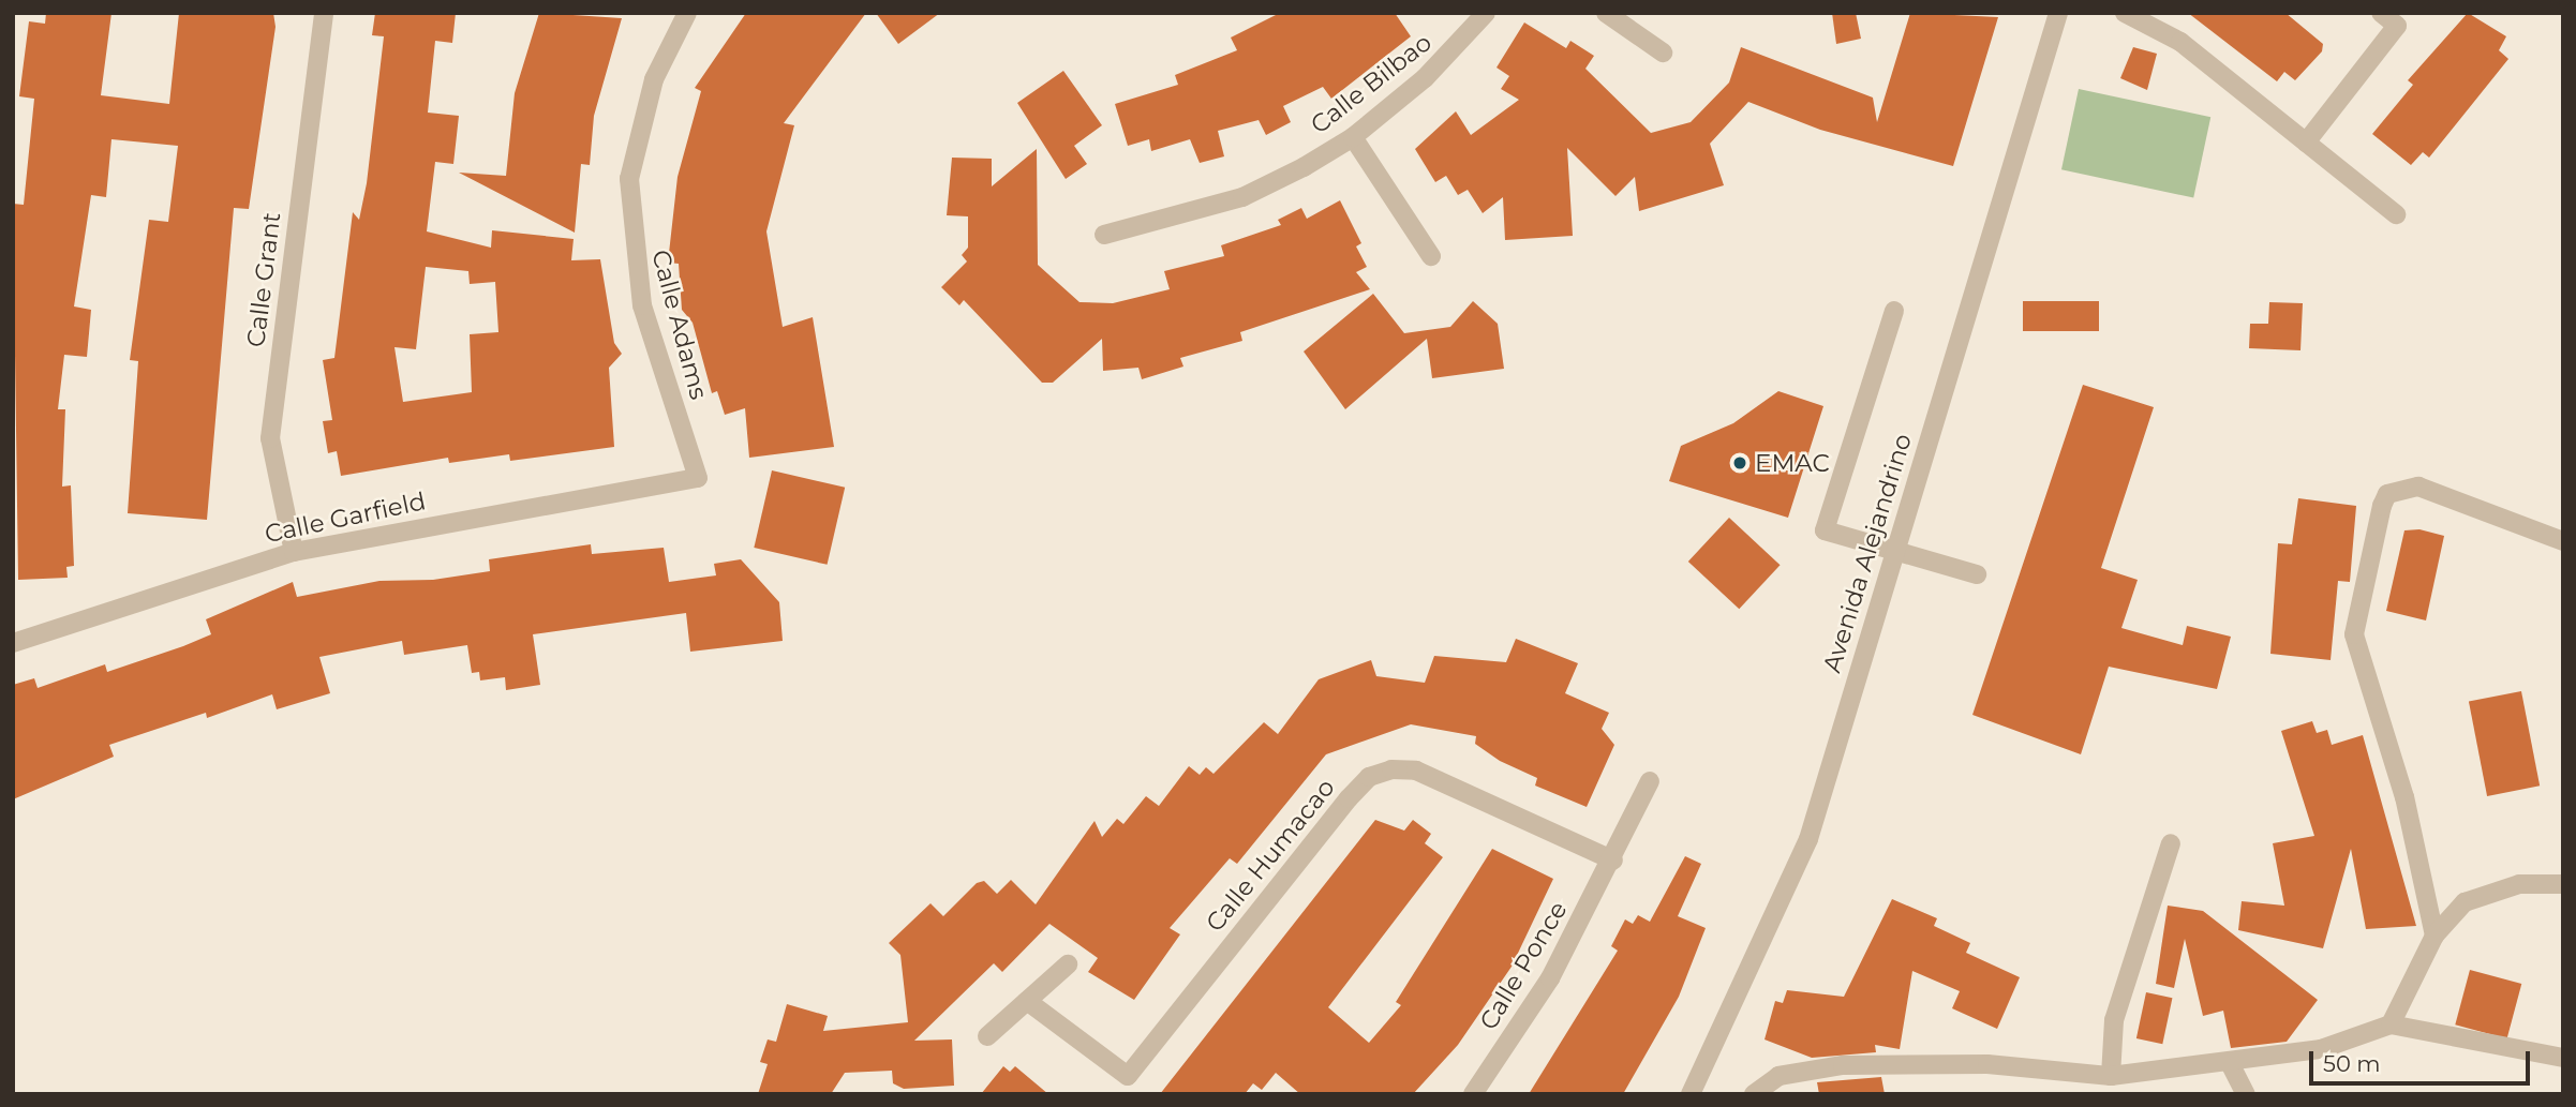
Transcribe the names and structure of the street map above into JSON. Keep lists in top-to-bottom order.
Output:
{
  "streets": {
    "street": [
      "Calle Bilbao",
      "Calle Grant",
      "Calle Adams",
      "Calle Garfield",
      "Avenida Alejandrino",
      "Calle Humacao",
      "Calle Ponce"
    ]
  },
  "crossings": [
    ["Calle Grant", "Calle Garfield"],
    ["Calle Adams", "Calle Garfield"],
    ["Calle Humacao", "Calle Ponce"]
  ],
  "places": ["EMAC"],
  "scale_bar": "50 m"
}
